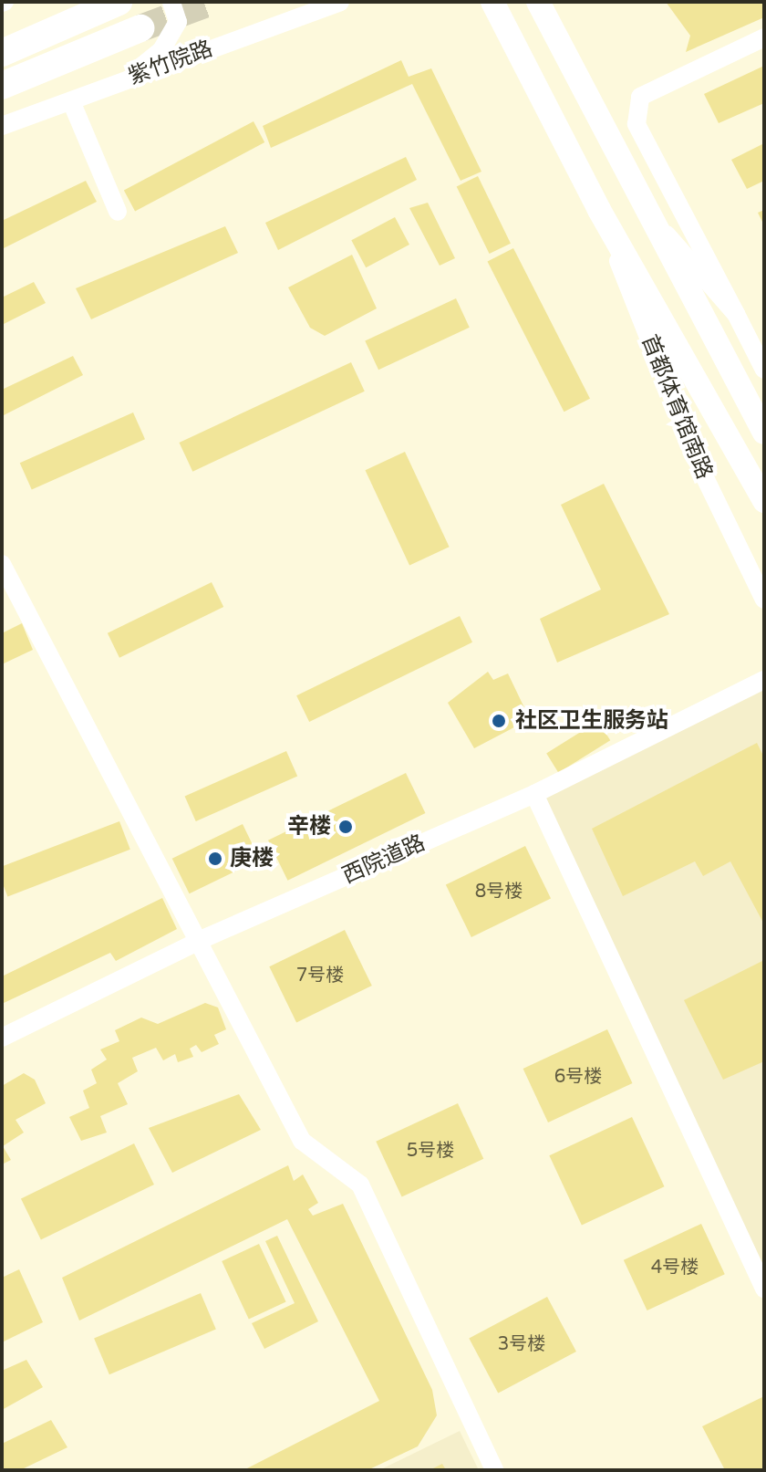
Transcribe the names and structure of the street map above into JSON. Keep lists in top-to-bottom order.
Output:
{
  "streets": {
    "highway": ["紫竹院路"],
    "main road": ["首都体育馆南路"],
    "street": ["西院道路"]
  },
  "places": ["社区卫生服务站", "辛楼", "庚楼"],
  "house_numbers": [
    "8号楼",
    "7号楼",
    "6号楼",
    "5号楼",
    "4号楼",
    "3号楼"
  ]
}
